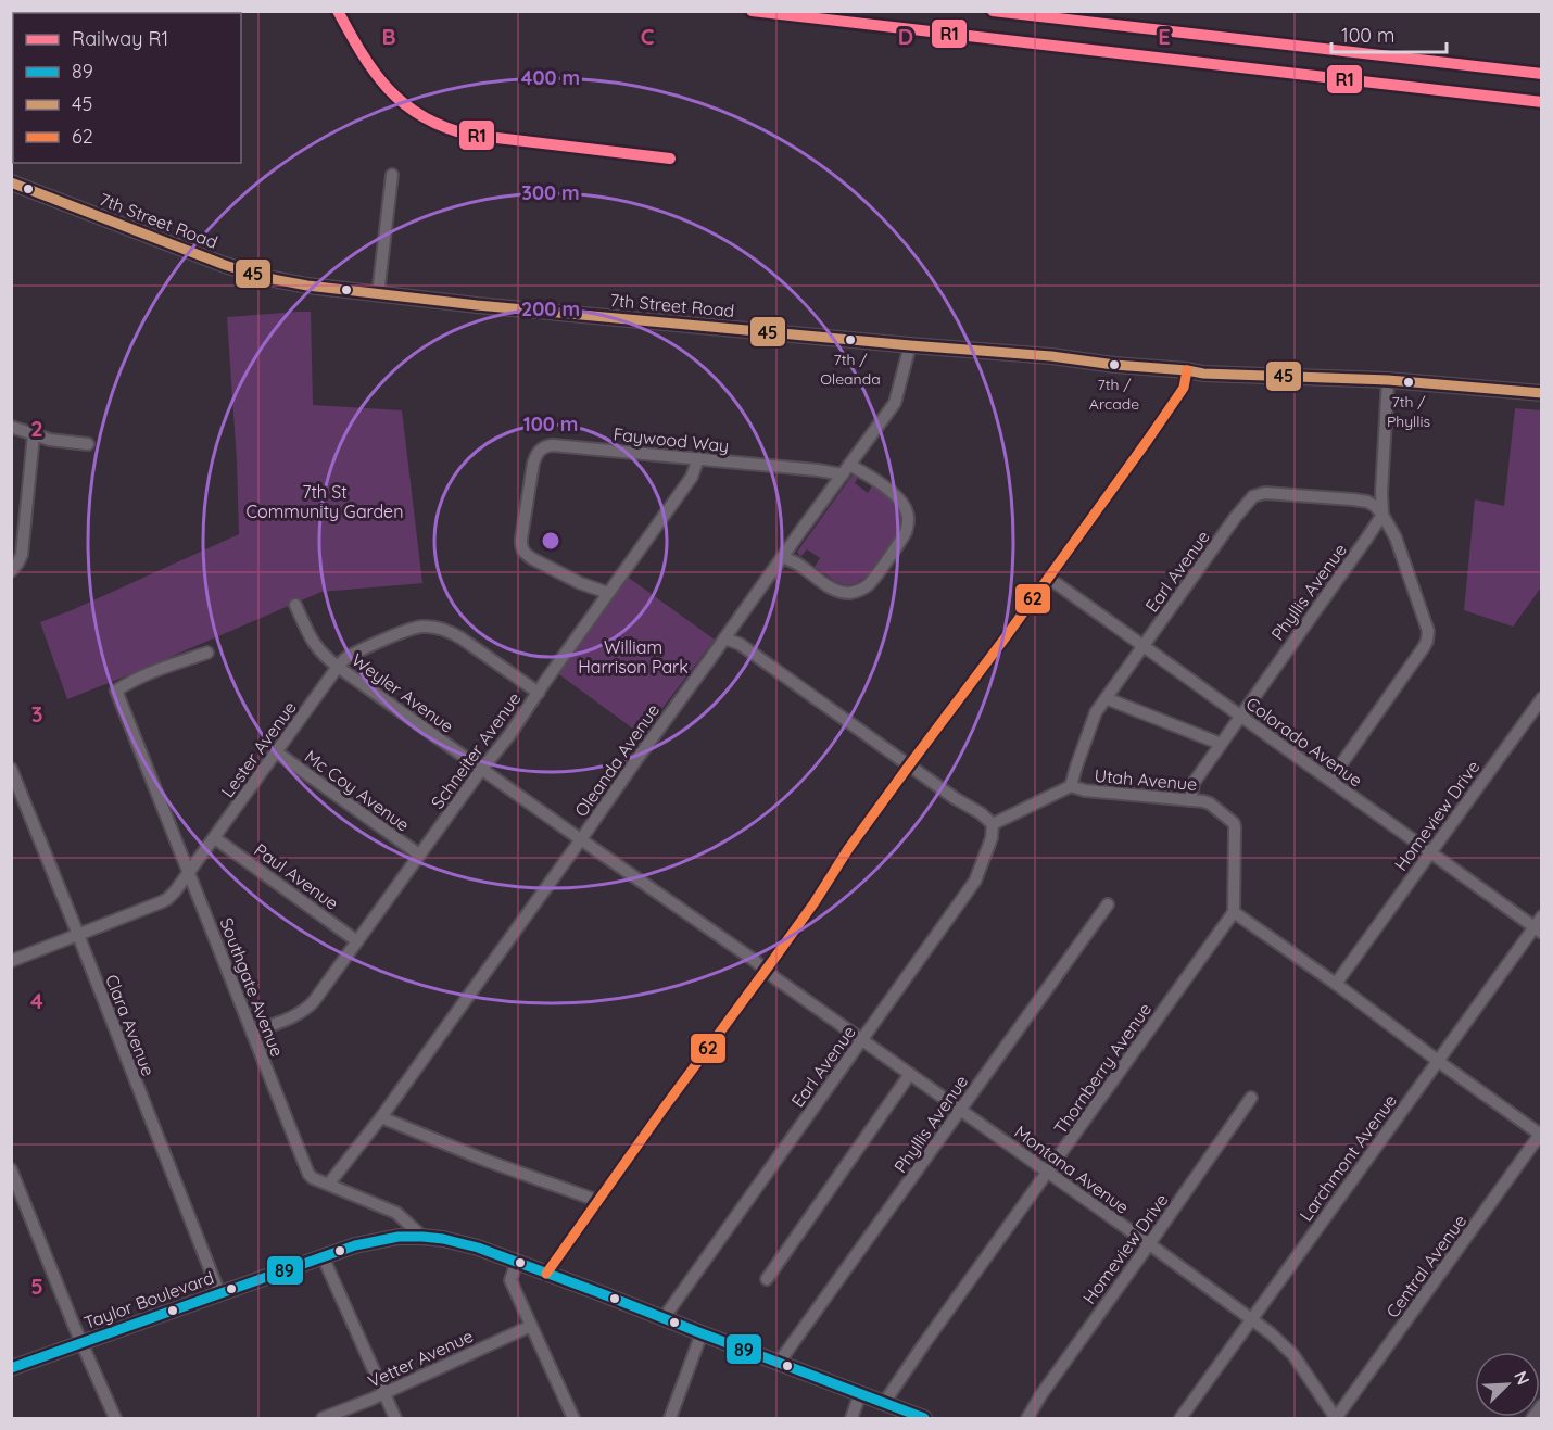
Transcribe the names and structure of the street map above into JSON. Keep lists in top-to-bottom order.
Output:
{
  "streets": {
    "main road": ["7th Street Road", "Taylor Boulevard"],
    "street": [
      "Faywood Way",
      "Earl Avenue",
      "Phyllis Avenue",
      "Weyler Avenue",
      "Colorado Avenue",
      "Lester Avenue",
      "Schneiter Avenue",
      "Oleanda Avenue",
      "Utah Avenue",
      "Mc Coy Avenue",
      "Homeview Drive",
      "Paul Avenue",
      "Southgate Avenue",
      "Clara Avenue",
      "Thornberry Avenue",
      "Larchmont Avenue",
      "Montana Avenue",
      "Central Avenue",
      "Vetter Avenue"
    ]
  },
  "crossings": [
    ["7th Street Road", "Oleanda Avenue"],
    ["Faywood Way", "Schneiter Avenue"],
    ["Faywood Way", "Oleanda Avenue"],
    ["Earl Avenue", "Phyllis Avenue"],
    ["Earl Avenue", "Colorado Avenue"],
    ["Earl Avenue", "Utah Avenue"],
    ["Earl Avenue", "Montana Avenue"],
    ["Earl Avenue", "Taylor Boulevard"],
    ["Phyllis Avenue", "Colorado Avenue"],
    ["Phyllis Avenue", "Utah Avenue"],
    ["Phyllis Avenue", "Montana Avenue"],
    ["Phyllis Avenue", "Taylor Boulevard"],
    ["Weyler Avenue", "Lester Avenue"],
    ["Weyler Avenue", "Schneiter Avenue"],
    ["Weyler Avenue", "Oleanda Avenue"],
    ["Weyler Avenue", "Montana Avenue"],
    ["Colorado Avenue", "Homeview Drive"],
    ["Colorado Avenue", "Larchmont Avenue"],
    ["Lester Avenue", "Schneiter Avenue"],
    ["Lester Avenue", "Mc Coy Avenue"],
    ["Lester Avenue", "Paul Avenue"],
    ["Lester Avenue", "Southgate Avenue"],
    ["Lester Avenue", "Clara Avenue"],
    ["Schneiter Avenue", "Mc Coy Avenue"],
    ["Schneiter Avenue", "Paul Avenue"],
    ["Schneiter Avenue", "Southgate Avenue"],
    ["Oleanda Avenue", "Southgate Avenue"],
    ["Utah Avenue", "Thornberry Avenue"],
    ["Homeview Drive", "Montana Avenue"],
    ["Southgate Avenue", "Taylor Boulevard"],
    ["Clara Avenue", "Taylor Boulevard"],
    ["Thornberry Avenue", "Montana Avenue"],
    ["Thornberry Avenue", "Taylor Boulevard"],
    ["Larchmont Avenue", "Montana Avenue"],
    ["Montana Avenue", "Central Avenue"]
  ],
  "parks": ["7th St Community Garden", "William Harrison Park"],
  "places": ["7th / Oleanda", "7th / Arcade", "7th / Phyllis"],
  "lines": [
    "rail line R1",
    "transit line 45",
    "transit line 62",
    "transit line 89"
  ],
  "legend": [
    "Railway R1",
    "89",
    "45",
    "62"
  ],
  "scale_bar": "100 m",
  "north": "top right",
  "grid": {
    "columns": [
      "B",
      "C",
      "D",
      "E"
    ],
    "rows": [
      "2",
      "3",
      "4",
      "5"
    ]
  },
  "rings": [
    "400 m",
    "300 m",
    "200 m",
    "100 m"
  ]
}
